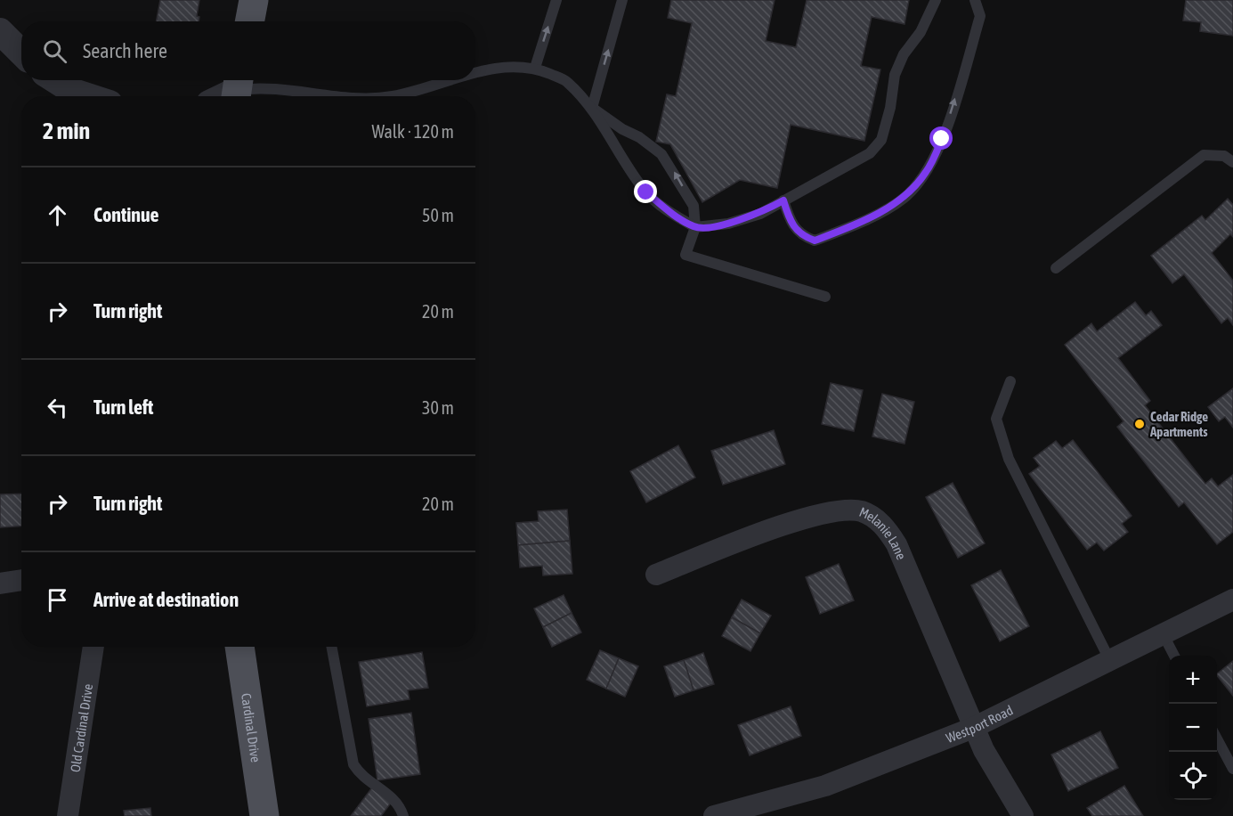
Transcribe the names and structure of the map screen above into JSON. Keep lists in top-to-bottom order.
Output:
{
  "streets": {
    "main road": ["Cardinal Drive"],
    "street": ["Melanie Lane", "Westport Road", "Old Cardinal Drive"]
  },
  "crossings": [
    ["Melanie Lane", "Westport Road"]
  ],
  "places": ["Cedar Ridge Apartments"],
  "page": {
    "search": "Search here",
    "heading": ["2 min", "Walk · 120 m"],
    "list": [
      ["Continue", "50 m"],
      ["Turn right", "20 m"],
      ["Turn left", "30 m"],
      ["Turn right", "20 m"],
      "Arrive at destination"
    ],
    "map_buttons": ["+", "−"]
  }
}
